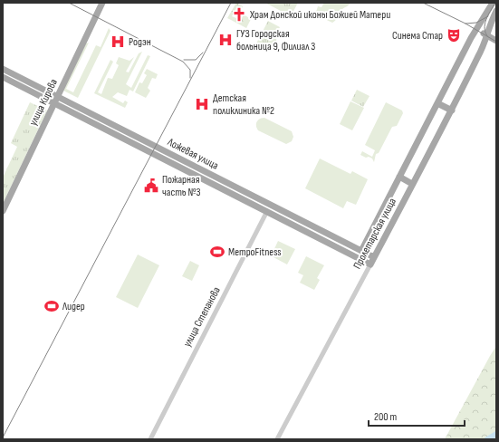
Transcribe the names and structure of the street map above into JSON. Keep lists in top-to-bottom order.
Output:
{
  "streets": {
    "main road": [
      "улица Кирова",
      "Ложевая улица",
      "Пролетарская улица",
      "улица Степанова"
    ]
  },
  "crossings": [
    ["улица Кирова", "Ложевая улица"],
    ["Ложевая улица", "Пролетарская улица"],
    ["Ложевая улица", "улица Степанова"]
  ],
  "places": {
    "church": ["Храм Донской иконы Божией Матери"],
    "theatre": ["Синема Стар"],
    "hospital": ["ГУЗ Городская больница 9, Филиал 3", "Родэн", "Детская поликлиника №2"],
    "public building": ["Пожарная часть №3"],
    "sports": ["МетроFitness", "Лидер"]
  },
  "scale_bar": "200 m"
}
